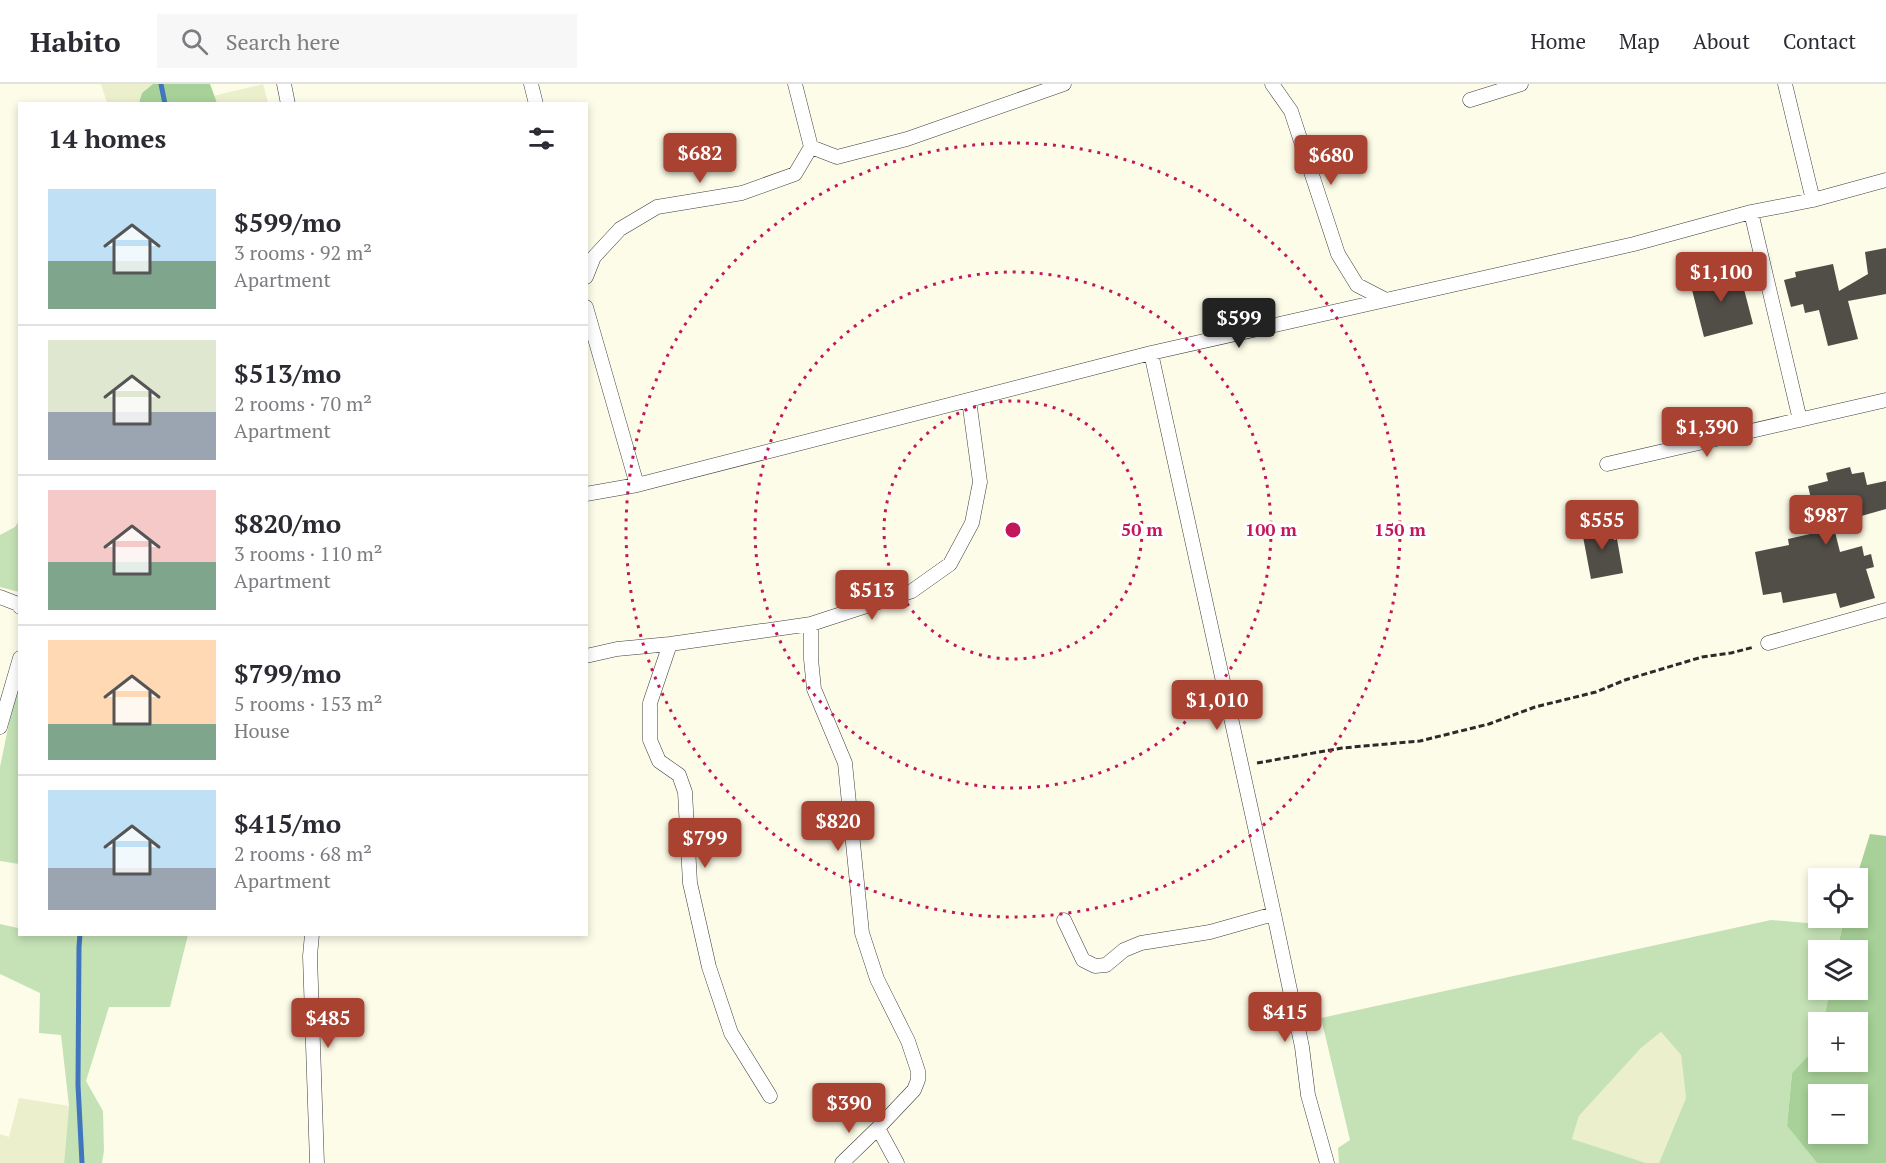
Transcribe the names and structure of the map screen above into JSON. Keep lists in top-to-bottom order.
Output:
{
  "page": {
    "header": "Habito",
    "search": "Search here",
    "nav": [
      "Home",
      "Map",
      "About",
      "Contact"
    ],
    "heading": "14 homes",
    "price": [
      "$682",
      "$680",
      "$1,100",
      "$599",
      "$1,390",
      "$987",
      "$555",
      "$513",
      "$1,010",
      "$820",
      "$799",
      "$415",
      "$485",
      "$390"
    ],
    "list": [
      {
        "name": "$599/mo",
        "note": "3 rooms · 92 m² · Apartment"
      },
      {
        "name": "$513/mo",
        "note": "2 rooms · 70 m² · Apartment"
      },
      {
        "name": "$820/mo",
        "note": "3 rooms · 110 m² · Apartment"
      },
      {
        "name": "$799/mo",
        "note": "5 rooms · 153 m² · House"
      },
      {
        "name": "$415/mo",
        "note": "2 rooms · 68 m² · Apartment"
      }
    ],
    "map_buttons": ["+", "−"]
  },
  "rings": ["50 m", "100 m", "150 m"]
}
